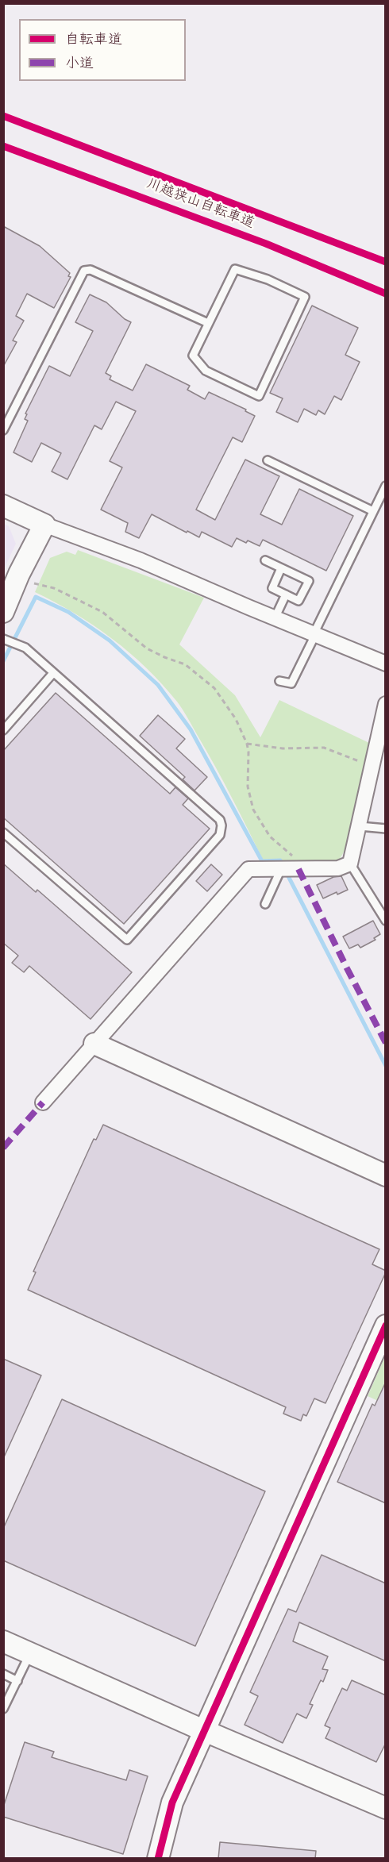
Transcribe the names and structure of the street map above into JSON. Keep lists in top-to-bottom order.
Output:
{
  "streets": {
    "cycle path": ["川越狭山自転車道"]
  },
  "legend": ["自転車道", "小道"]
}
